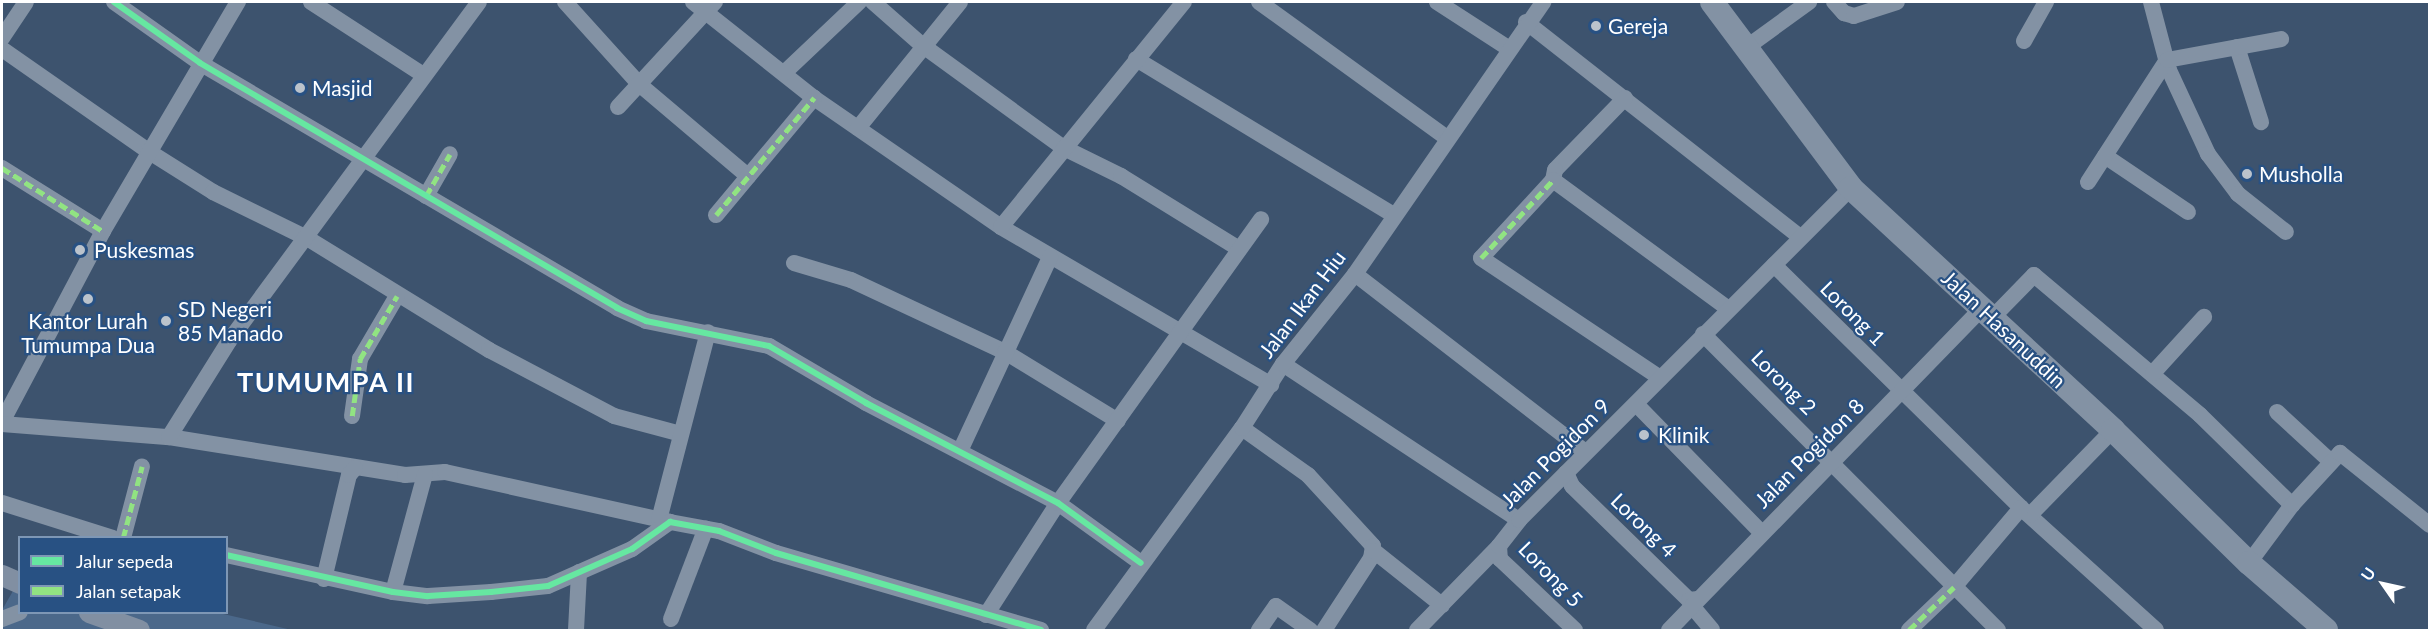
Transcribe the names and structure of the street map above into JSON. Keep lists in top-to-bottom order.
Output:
{
  "streets": {
    "highway": ["Jalan Hasanuddin"],
    "street": [
      "Jalan Ikan Hiu",
      "Lorong 1",
      "Lorong 2",
      "Jalan Pogidon 9",
      "Jalan Pogidon 8",
      "Lorong 4",
      "Lorong 5"
    ]
  },
  "crossings": [
    ["Lorong 1", "Jalan Pogidon 9"],
    ["Lorong 1", "Jalan Pogidon 8"],
    ["Jalan Hasanuddin", "Jalan Pogidon 9"],
    ["Jalan Hasanuddin", "Jalan Pogidon 8"],
    ["Lorong 2", "Jalan Pogidon 9"],
    ["Lorong 2", "Jalan Pogidon 8"],
    ["Jalan Pogidon 9", "Lorong 4"],
    ["Jalan Pogidon 9", "Lorong 5"],
    ["Jalan Pogidon 8", "Lorong 4"]
  ],
  "districts": ["TUMUMPA II"],
  "places": [
    "Gereja",
    "Masjid",
    "Musholla",
    "Puskesmas",
    "Kantor Lurah Tumumpa Dua",
    "SD Negeri 85 Manado",
    "Klinik"
  ],
  "legend": ["Jalur sepeda", "Jalan setapak"],
  "north": "top left"
}
